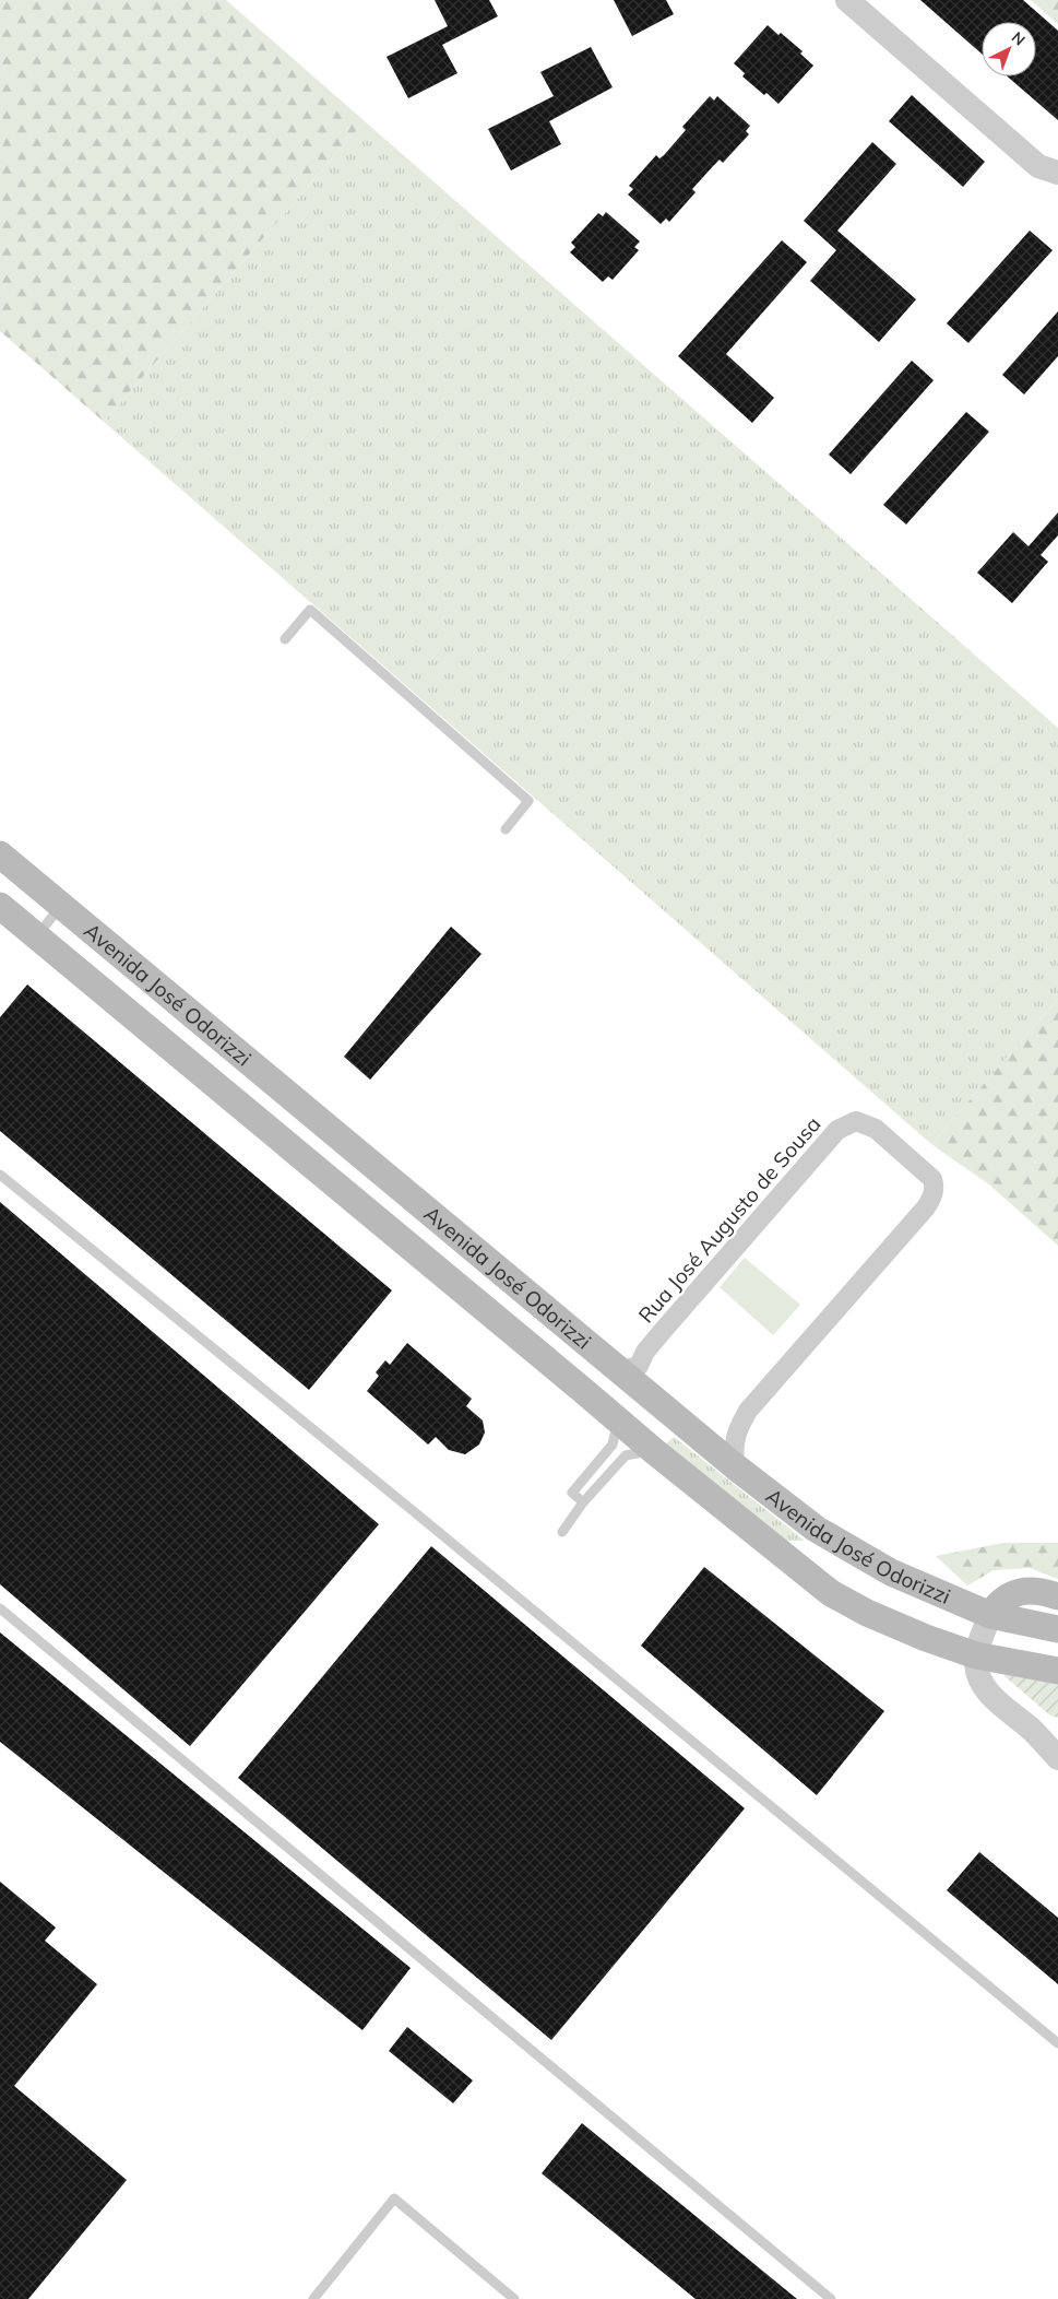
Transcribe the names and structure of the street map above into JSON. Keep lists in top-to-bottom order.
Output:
{
  "streets": {
    "main road": ["Avenida José Odorizzi"],
    "street": ["Rua José Augusto de Sousa"]
  },
  "crossings": [
    ["Avenida José Odorizzi", "Rua José Augusto de Sousa"]
  ],
  "north": "top right"
}
